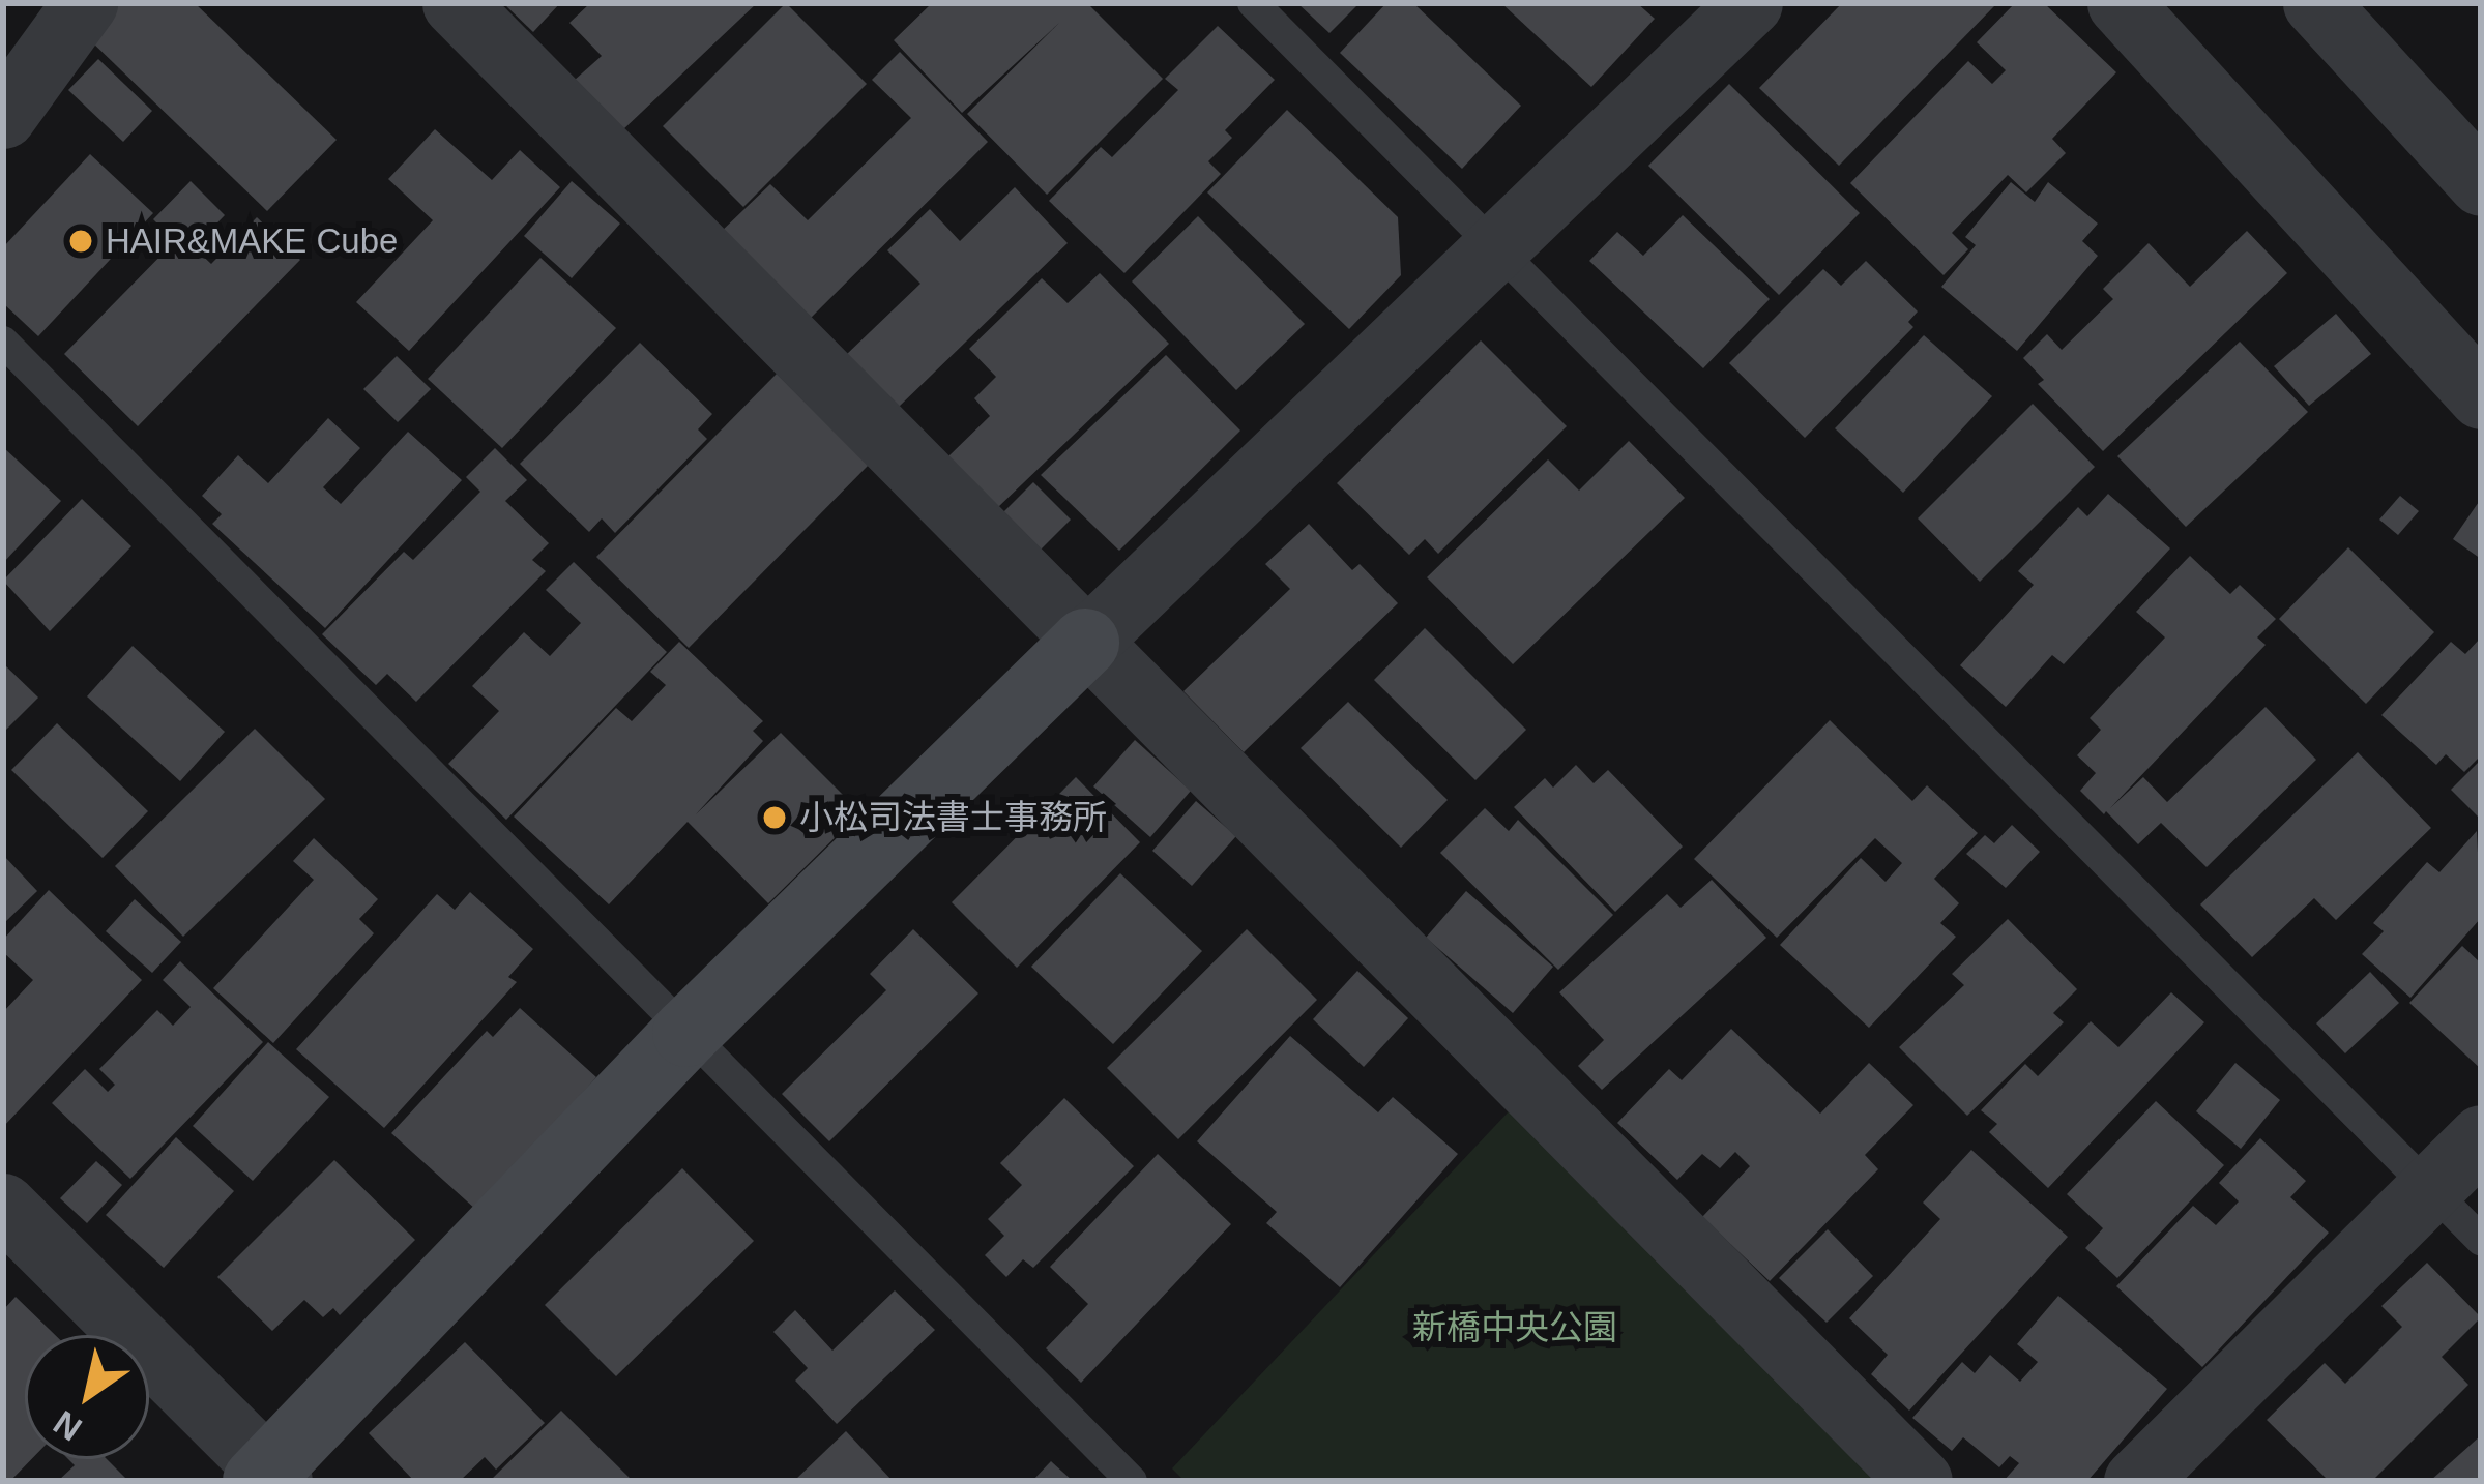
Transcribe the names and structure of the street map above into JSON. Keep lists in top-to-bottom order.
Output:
{
  "parks": ["新橋中央公園"],
  "places": ["HAIR&MAKE Cube", "小松司法書士事務所"],
  "north": "bottom left"
}
